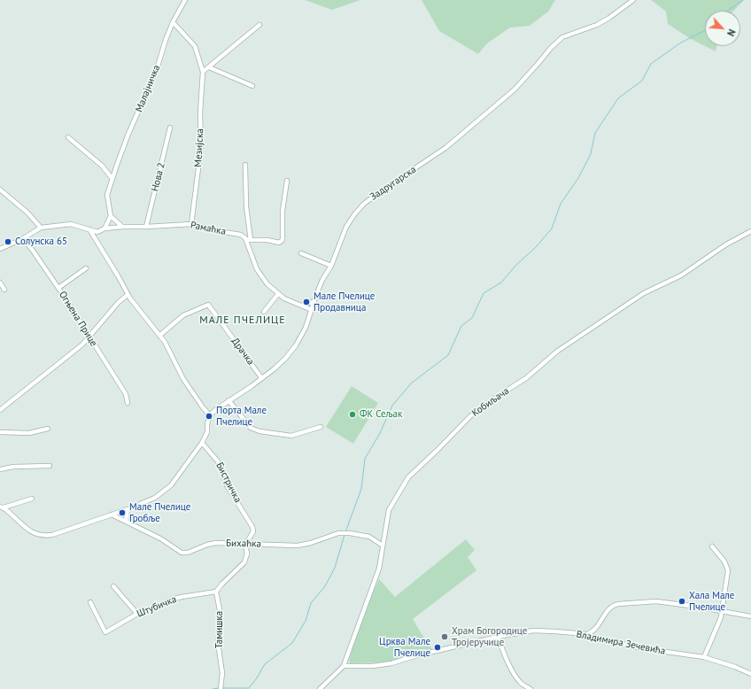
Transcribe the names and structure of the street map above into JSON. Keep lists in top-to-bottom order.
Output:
{
  "streets": {
    "street": [
      "Малајничка",
      "Мезијска",
      "Нова 2",
      "Задругарска",
      "Рамаћка",
      "Огњена Прице",
      "Драчка",
      "Кобиљача",
      "Бистричка",
      "Бихаћка",
      "Штубичка",
      "Тамишка",
      "Владимира Зечевића"
    ]
  },
  "crossings": [
    ["Малајничка", "Мезијска"],
    ["Мезијска", "Рамаћка"],
    ["Нова 2", "Рамаћка"],
    ["Задругарска", "Драчка"],
    ["Кобиљача", "Бихаћка"],
    ["Кобиљача", "Владимира Зечевића"],
    ["Бистричка", "Бихаћка"],
    ["Штубичка", "Тамишка"]
  ],
  "districts": ["МАЛЕ ПЧЕЛИЦЕ"],
  "places": [
    "Солунска 65",
    "Мале Пчелице Продавница",
    "ФК Сељак",
    "Порта Мале Пчелице",
    "Мале Пчелице Гробље",
    "Хала Мале Пчелице",
    "Храм Богородице Тројеручице",
    "Црква Мале Пчелице"
  ],
  "north": "bottom right"
}
